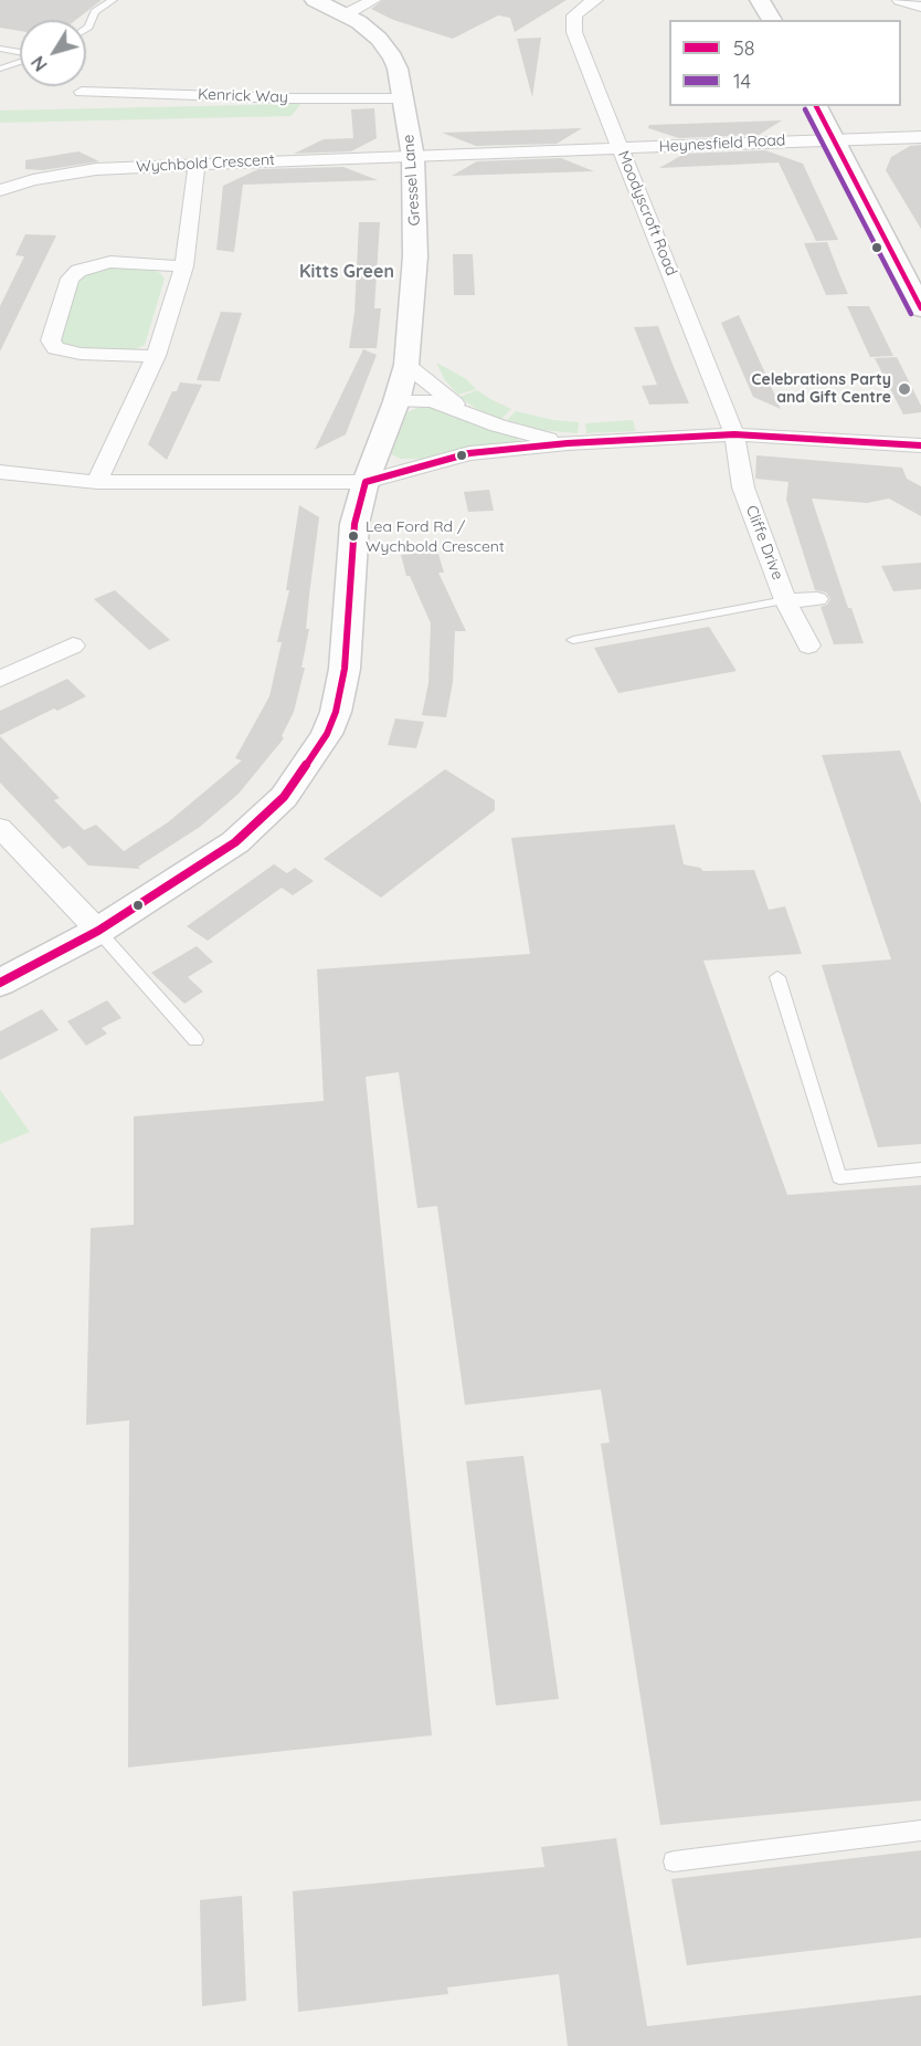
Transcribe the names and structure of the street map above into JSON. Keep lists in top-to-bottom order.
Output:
{
  "streets": {
    "street": [
      "Kenrick Way",
      "Heynesfield Road",
      "Wychbold Crescent",
      "Gressel Lane",
      "Moodyscroft Road",
      "Cliffe Drive"
    ]
  },
  "crossings": [
    ["Kenrick Way", "Gressel Lane"],
    ["Heynesfield Road", "Wychbold Crescent"],
    ["Heynesfield Road", "Gressel Lane"],
    ["Heynesfield Road", "Moodyscroft Road"],
    ["Wychbold Crescent", "Gressel Lane"],
    ["Moodyscroft Road", "Cliffe Drive"]
  ],
  "districts": ["Kitts Green"],
  "places": ["Celebrations Party and Gift Centre", "Lea Ford Rd / Wychbold Crescent"],
  "lines": ["transit line 58", "transit line 14"],
  "legend": ["58", "14"],
  "north": "bottom left"
}
